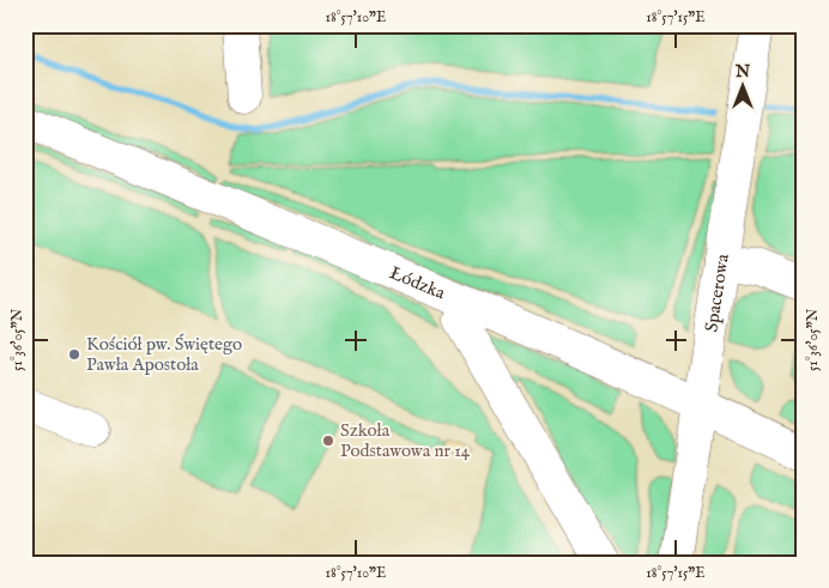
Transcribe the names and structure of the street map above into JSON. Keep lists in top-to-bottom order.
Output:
{
  "streets": {
    "street": ["Łódzka", "Spacerowa"]
  },
  "crossings": [
    ["Łódzka", "Spacerowa"]
  ],
  "places": ["Kościół pw. Świętego Pawła Apostoła", "Szkoła Podstawowa nr 14"],
  "north": "top",
  "coordinates": ["18°57'10\"E", "18°57'15\"E", "51°36'05\"N"]
}
